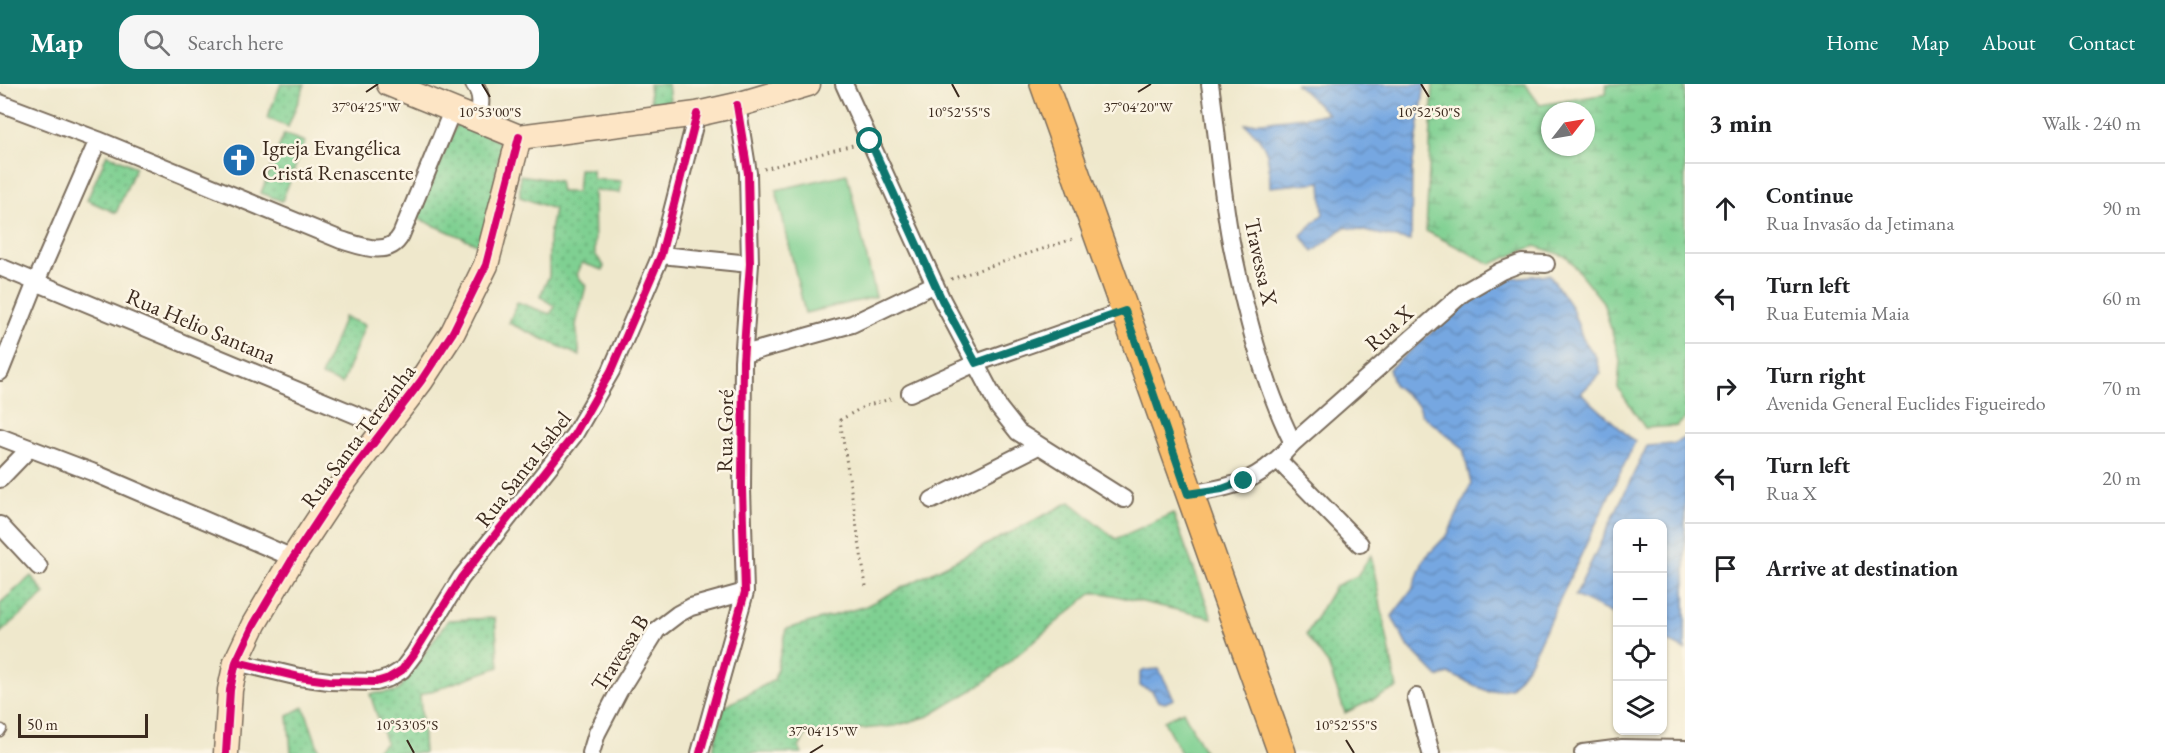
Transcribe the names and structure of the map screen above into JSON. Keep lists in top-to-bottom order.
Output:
{
  "streets": {
    "street": [
      "Travessa X",
      "Rua Helio Santana",
      "Rua X",
      "Rua Goré",
      "Rua Santa Terezinha",
      "Rua Santa Isabel",
      "Travessa B"
    ]
  },
  "crossings": [
    ["Travessa X", "Rua X"],
    ["Rua Helio Santana", "Rua Santa Terezinha"],
    ["Rua Goré", "Travessa B"],
    ["Rua Santa Terezinha", "Rua Santa Isabel"]
  ],
  "places": {
    "church": ["Igreja Evangélica Cristã Renascente"]
  },
  "scale_bar": "50 m",
  "north": "top right",
  "page": {
    "header": "Map",
    "search": "Search here",
    "nav": [
      "Home",
      "Map",
      "About",
      "Contact"
    ],
    "heading": ["3 min", "Walk · 240 m"],
    "list": [
      ["Continue", "Rua Invasão da Jetimana", "90 m"],
      ["Turn left", "Rua Eutemia Maia", "60 m"],
      ["Turn right", "Avenida General Euclides Figueiredo", "70 m"],
      ["Turn left", "Rua X", "20 m"],
      "Arrive at destination"
    ],
    "map_buttons": ["+", "−"],
    "scale": "50 m"
  },
  "coordinates": [
    "37°04'25\"W",
    "37°04'20\"W",
    "10°53'00\"S",
    "10°52'55\"S",
    "10°52'50\"S",
    "10°53'05\"S",
    "37°04'15\"W"
  ]
}
